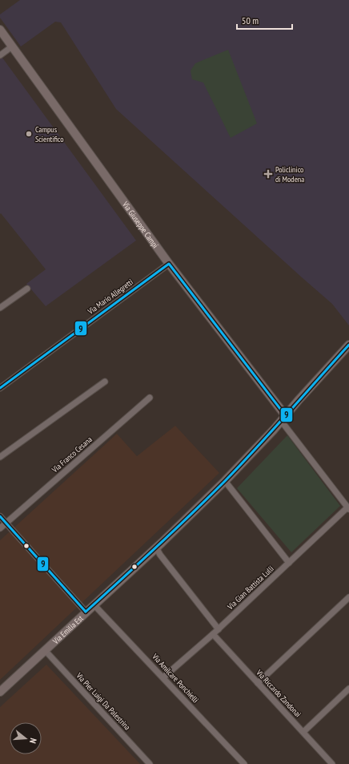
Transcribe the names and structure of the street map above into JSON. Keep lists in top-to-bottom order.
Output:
{
  "streets": {
    "main road": ["Via Giuseppe Campi", "Via Emilia Est"],
    "street": [
      "Via Mario Allegretti",
      "Via Franco Cesana",
      "Via Gian Battista Lulli",
      "Via Amilcare Ponchielli",
      "Via Riccardo Zandonai",
      "Via Pier Luigi Da Palestrina"
    ]
  },
  "crossings": [
    ["Via Giuseppe Campi", "Via Mario Allegretti"],
    ["Via Giuseppe Campi", "Via Emilia Est"],
    ["Via Gian Battista Lulli", "Via Amilcare Ponchielli"],
    ["Via Gian Battista Lulli", "Via Riccardo Zandonai"],
    ["Via Emilia Est", "Via Amilcare Ponchielli"],
    ["Via Emilia Est", "Via Pier Luigi Da Palestrina"]
  ],
  "places": {
    "other": ["Campus Scientifico"],
    "health": ["Policlinico di Modena"]
  },
  "lines": ["transit line 9"],
  "scale_bar": "50 m",
  "north": "right"
}
